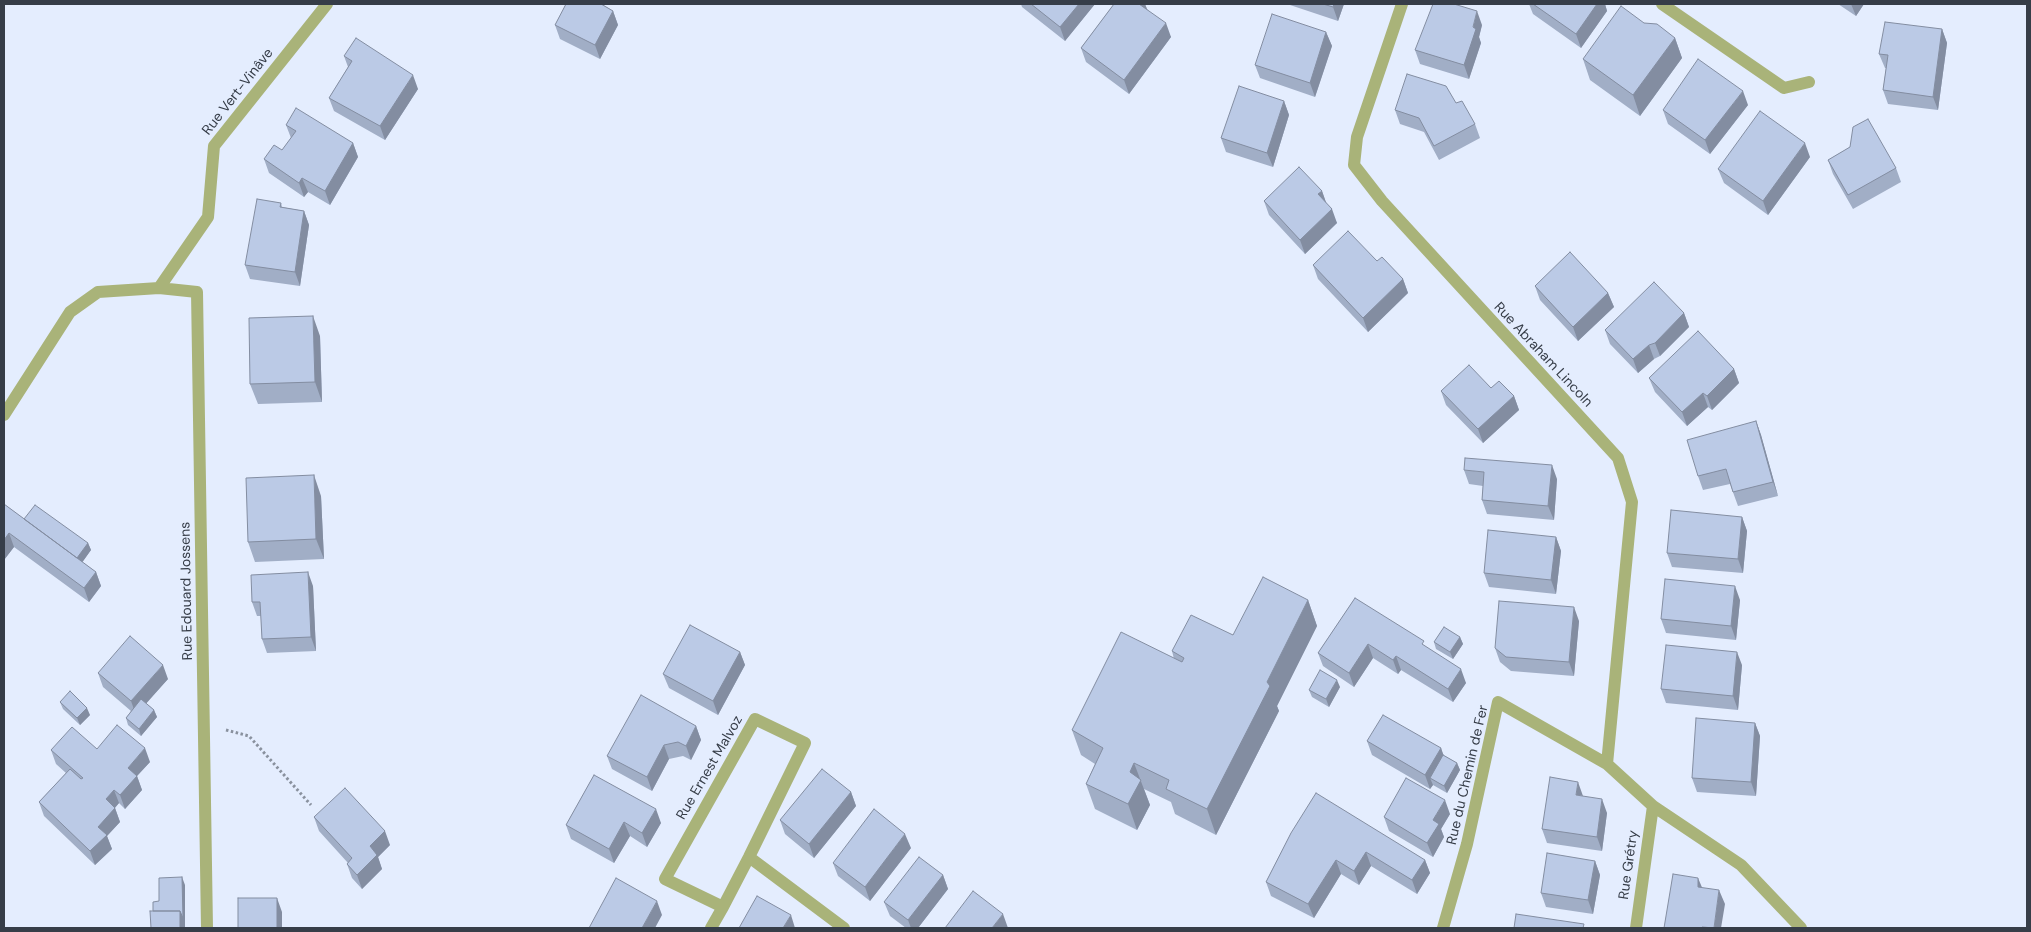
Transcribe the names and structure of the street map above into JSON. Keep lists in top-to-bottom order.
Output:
{
  "streets": {
    "street": [
      "Rue Vert-Vinâve",
      "Rue Abraham Lincoln",
      "Rue Edouard Jossens",
      "Rue Ernest Malvoz",
      "Rue du Chemin de Fer",
      "Rue Grétry"
    ]
  },
  "crossings": [
    ["Rue Vert-Vinâve", "Rue Edouard Jossens"],
    ["Rue Abraham Lincoln", "Rue du Chemin de Fer"],
    ["Rue du Chemin de Fer", "Rue Grétry"]
  ]
}
